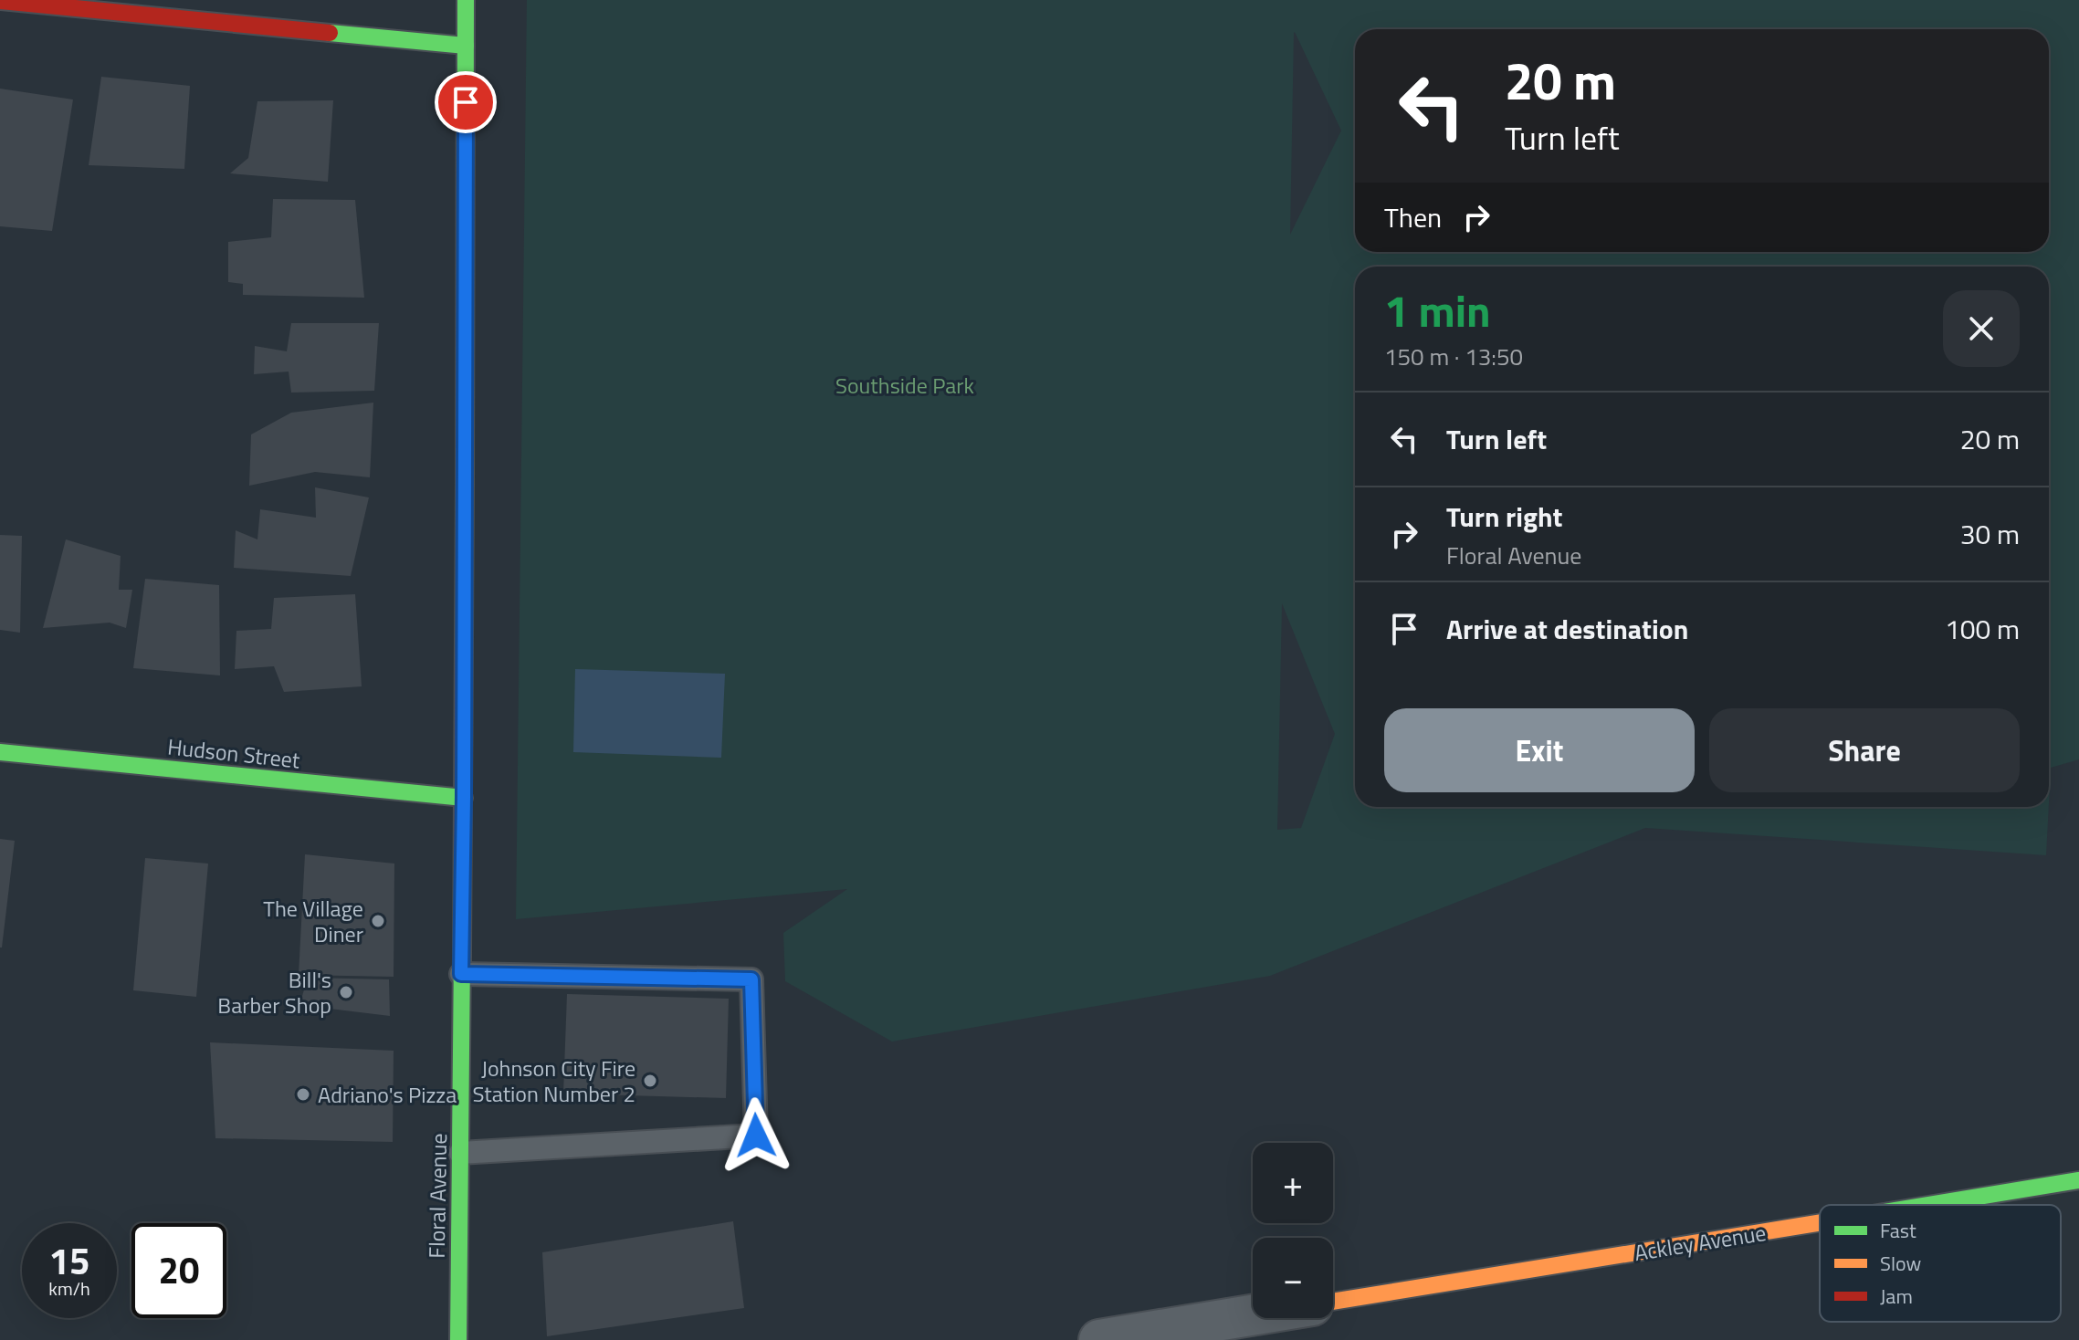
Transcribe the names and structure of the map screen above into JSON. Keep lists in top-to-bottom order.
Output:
{
  "streets": {
    "street": ["Hudson Street", "Floral Avenue", "Ackley Avenue"]
  },
  "crossings": [
    ["Hudson Street", "Floral Avenue"]
  ],
  "parks": ["Southside Park"],
  "places": [
    "The Village Diner",
    "Bill's Barber Shop",
    "Johnson City Fire Station Number 2",
    "Adriano's Pizza"
  ],
  "legend": ["Fast", "Slow", "Jam"],
  "page": {
    "turn": ["20 m", "Turn left"],
    "then": "Then",
    "heading": ["1 min", "150 m · 13:50"],
    "list": [
      {
        "name": "Turn left",
        "value": "20 m"
      },
      {
        "name": "Turn right",
        "note": "Floral Avenue",
        "value": "30 m"
      },
      {
        "name": "Arrive at destination",
        "value": "100 m"
      }
    ],
    "buttons": ["Exit", "Share"],
    "map_buttons": ["+", "−"],
    "speed": "15 km/h",
    "limit": "20"
  }
}
